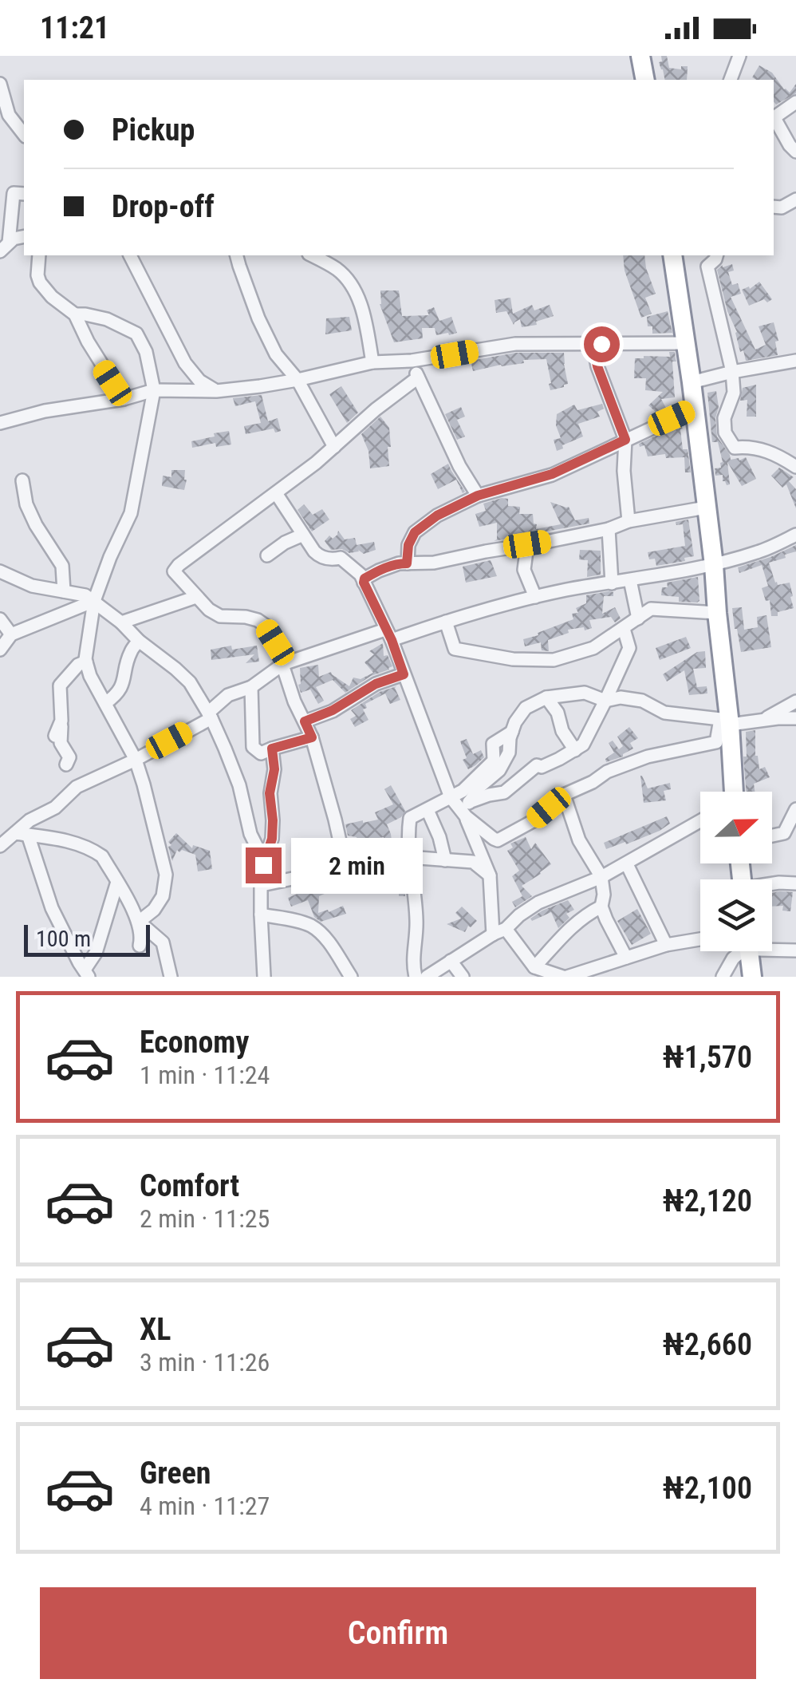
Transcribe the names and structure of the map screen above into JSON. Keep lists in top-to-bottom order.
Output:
{
  "scale_bar": "100 m",
  "north": "right",
  "page": {
    "status": "11:21",
    "banner": ["Pickup", "Drop-off"],
    "bubble": "2 min",
    "scale": "100 m",
    "list": [
      {
        "name": "Economy",
        "note": "1 min · 11:24",
        "value": "₦1,570"
      },
      {
        "name": "Comfort",
        "note": "2 min · 11:25",
        "value": "₦2,120"
      },
      {
        "name": "XL",
        "note": "3 min · 11:26",
        "value": "₦2,660"
      },
      {
        "name": "Green",
        "note": "4 min · 11:27",
        "value": "₦2,100"
      }
    ],
    "buttons": "Confirm"
  }
}
